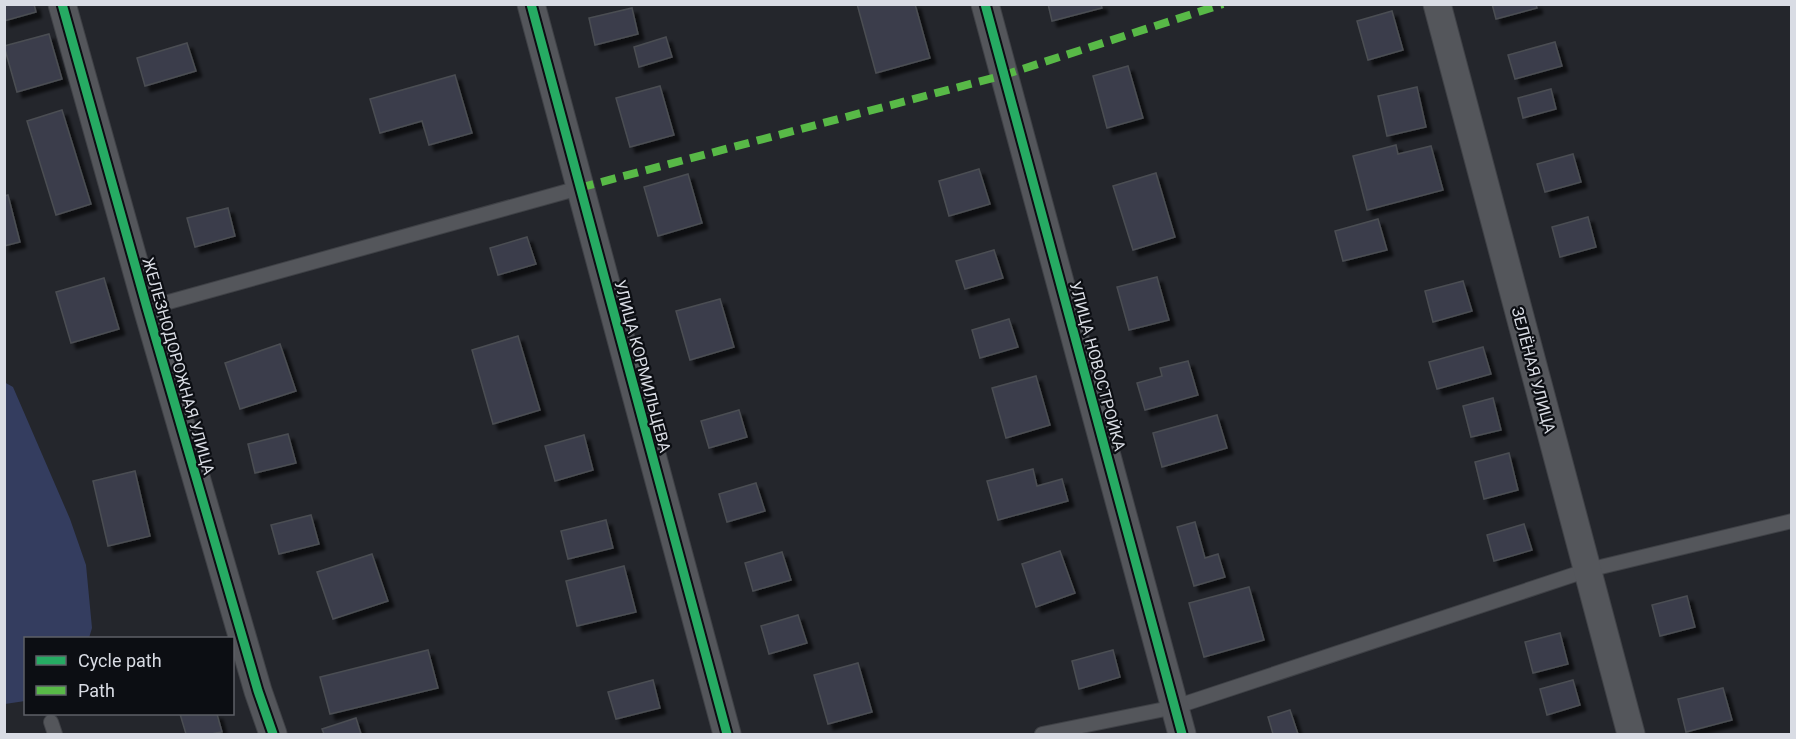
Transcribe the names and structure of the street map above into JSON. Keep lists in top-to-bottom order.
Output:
{
  "streets": {
    "street": [
      "ЖЕЛЕЗНОДОРОЖНАЯ УЛИЦА",
      "УЛИЦА КОРМИЛЬЦЕВА",
      "УЛИЦА НОВОСТРОЙКА",
      "ЗЕЛЁНАЯ УЛИЦА"
    ]
  },
  "legend": ["Cycle path", "Path"]
}
